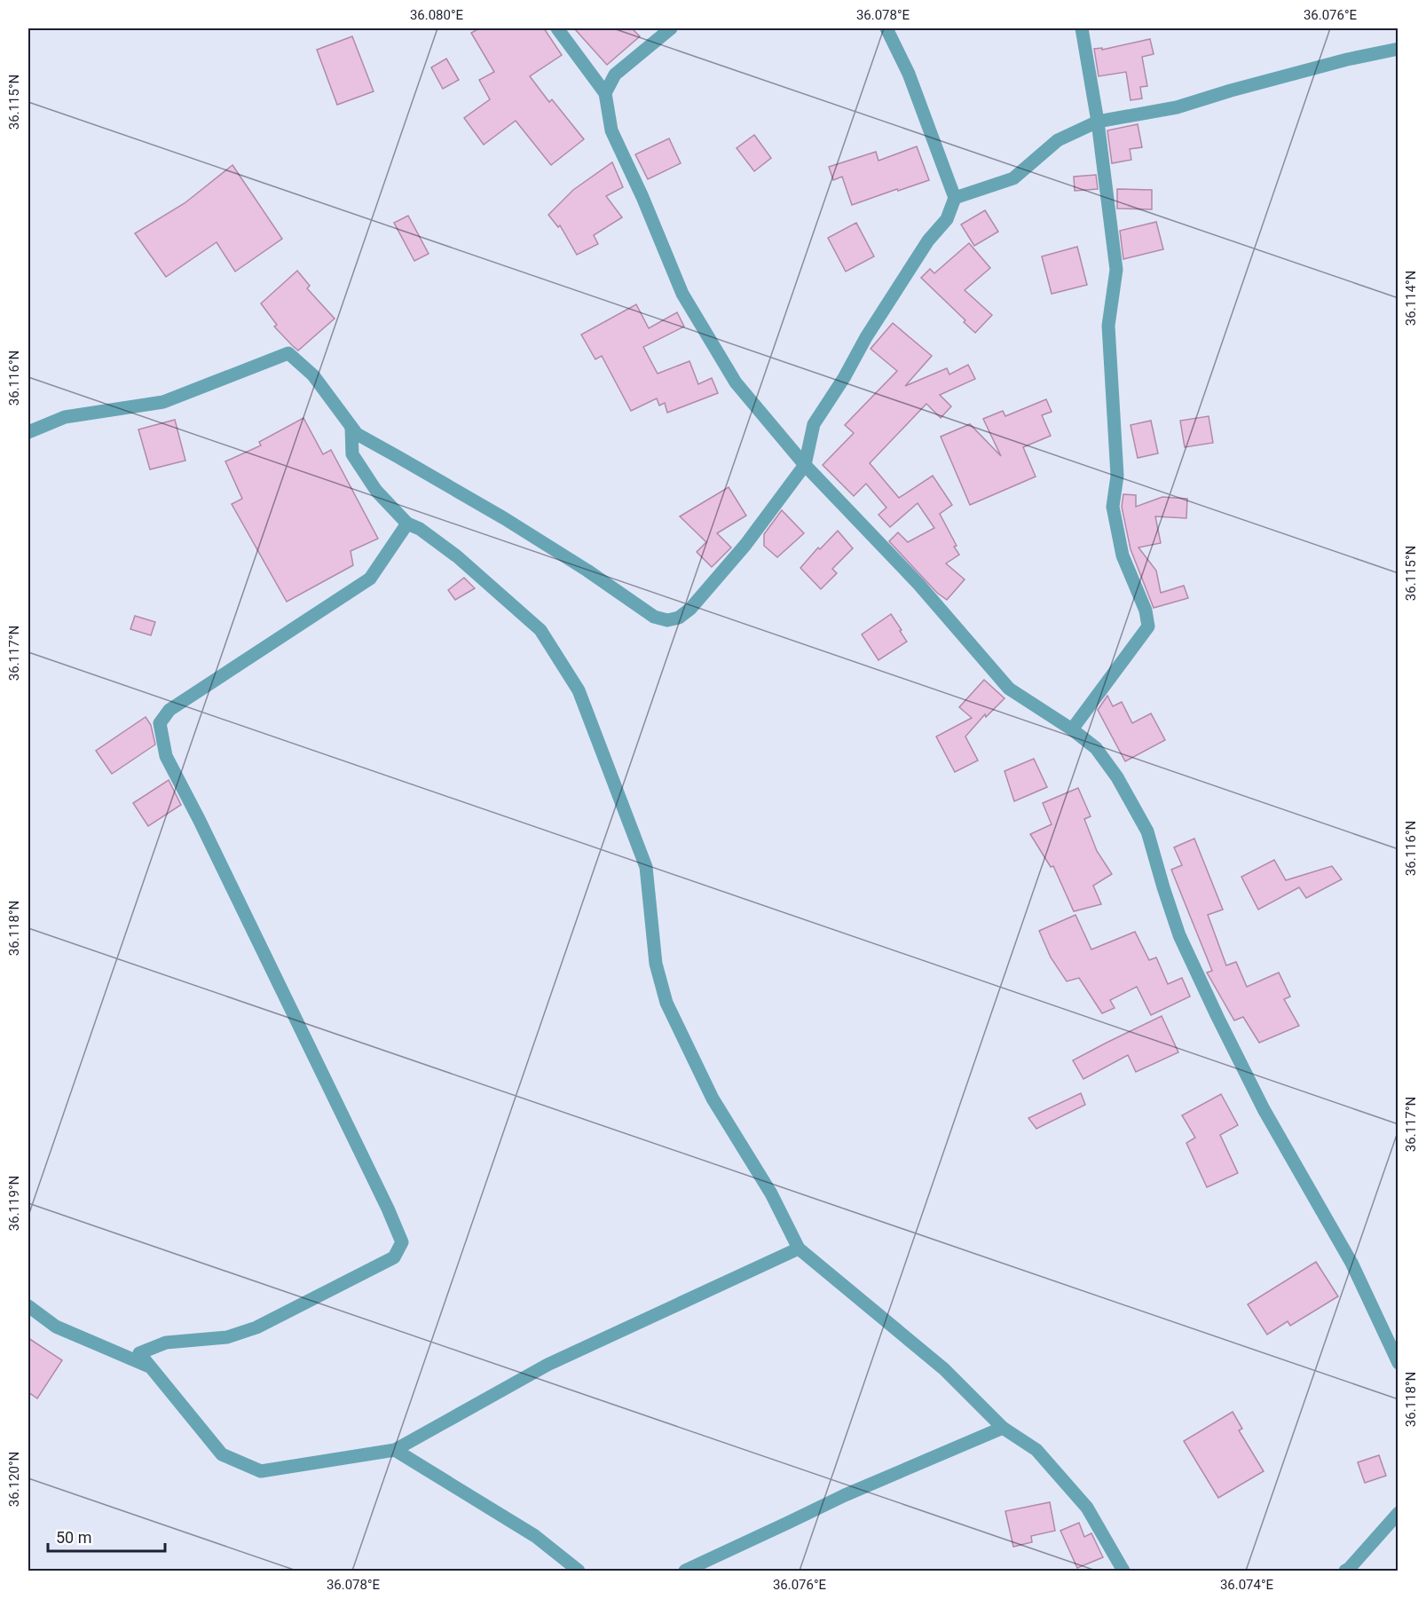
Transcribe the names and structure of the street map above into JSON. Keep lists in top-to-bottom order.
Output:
{
  "scale_bar": "50 m",
  "coordinates": [
    "36.080°E",
    "36.078°E",
    "36.076°E",
    "36.115°N",
    "36.114°N",
    "36.116°N",
    "36.117°N",
    "36.118°N",
    "36.119°N",
    "36.120°N",
    "36.074°E"
  ]
}
